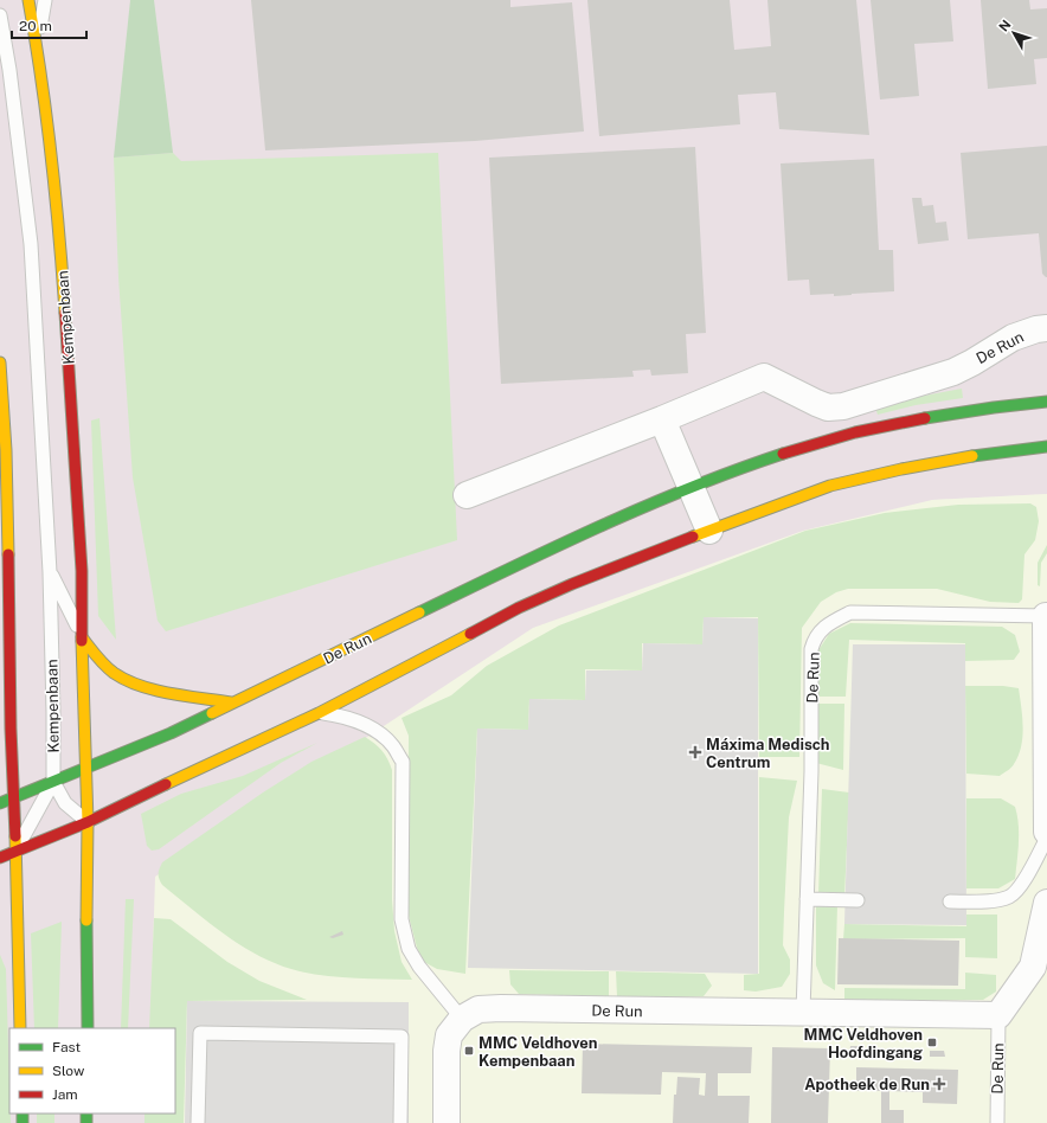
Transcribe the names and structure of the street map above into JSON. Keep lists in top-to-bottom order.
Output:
{
  "streets": {
    "main road": ["Kempenbaan", "De Run"]
  },
  "crossings": [
    ["Kempenbaan", "De Run"]
  ],
  "places": {
    "health": ["Máxima Medisch Centrum", "Apotheek de Run"],
    "transit": ["MMC Veldhoven Hoofdingang", "MMC Veldhoven Kempenbaan"]
  },
  "legend": ["Fast", "Slow", "Jam"],
  "scale_bar": "20 m",
  "north": "top left"
}
